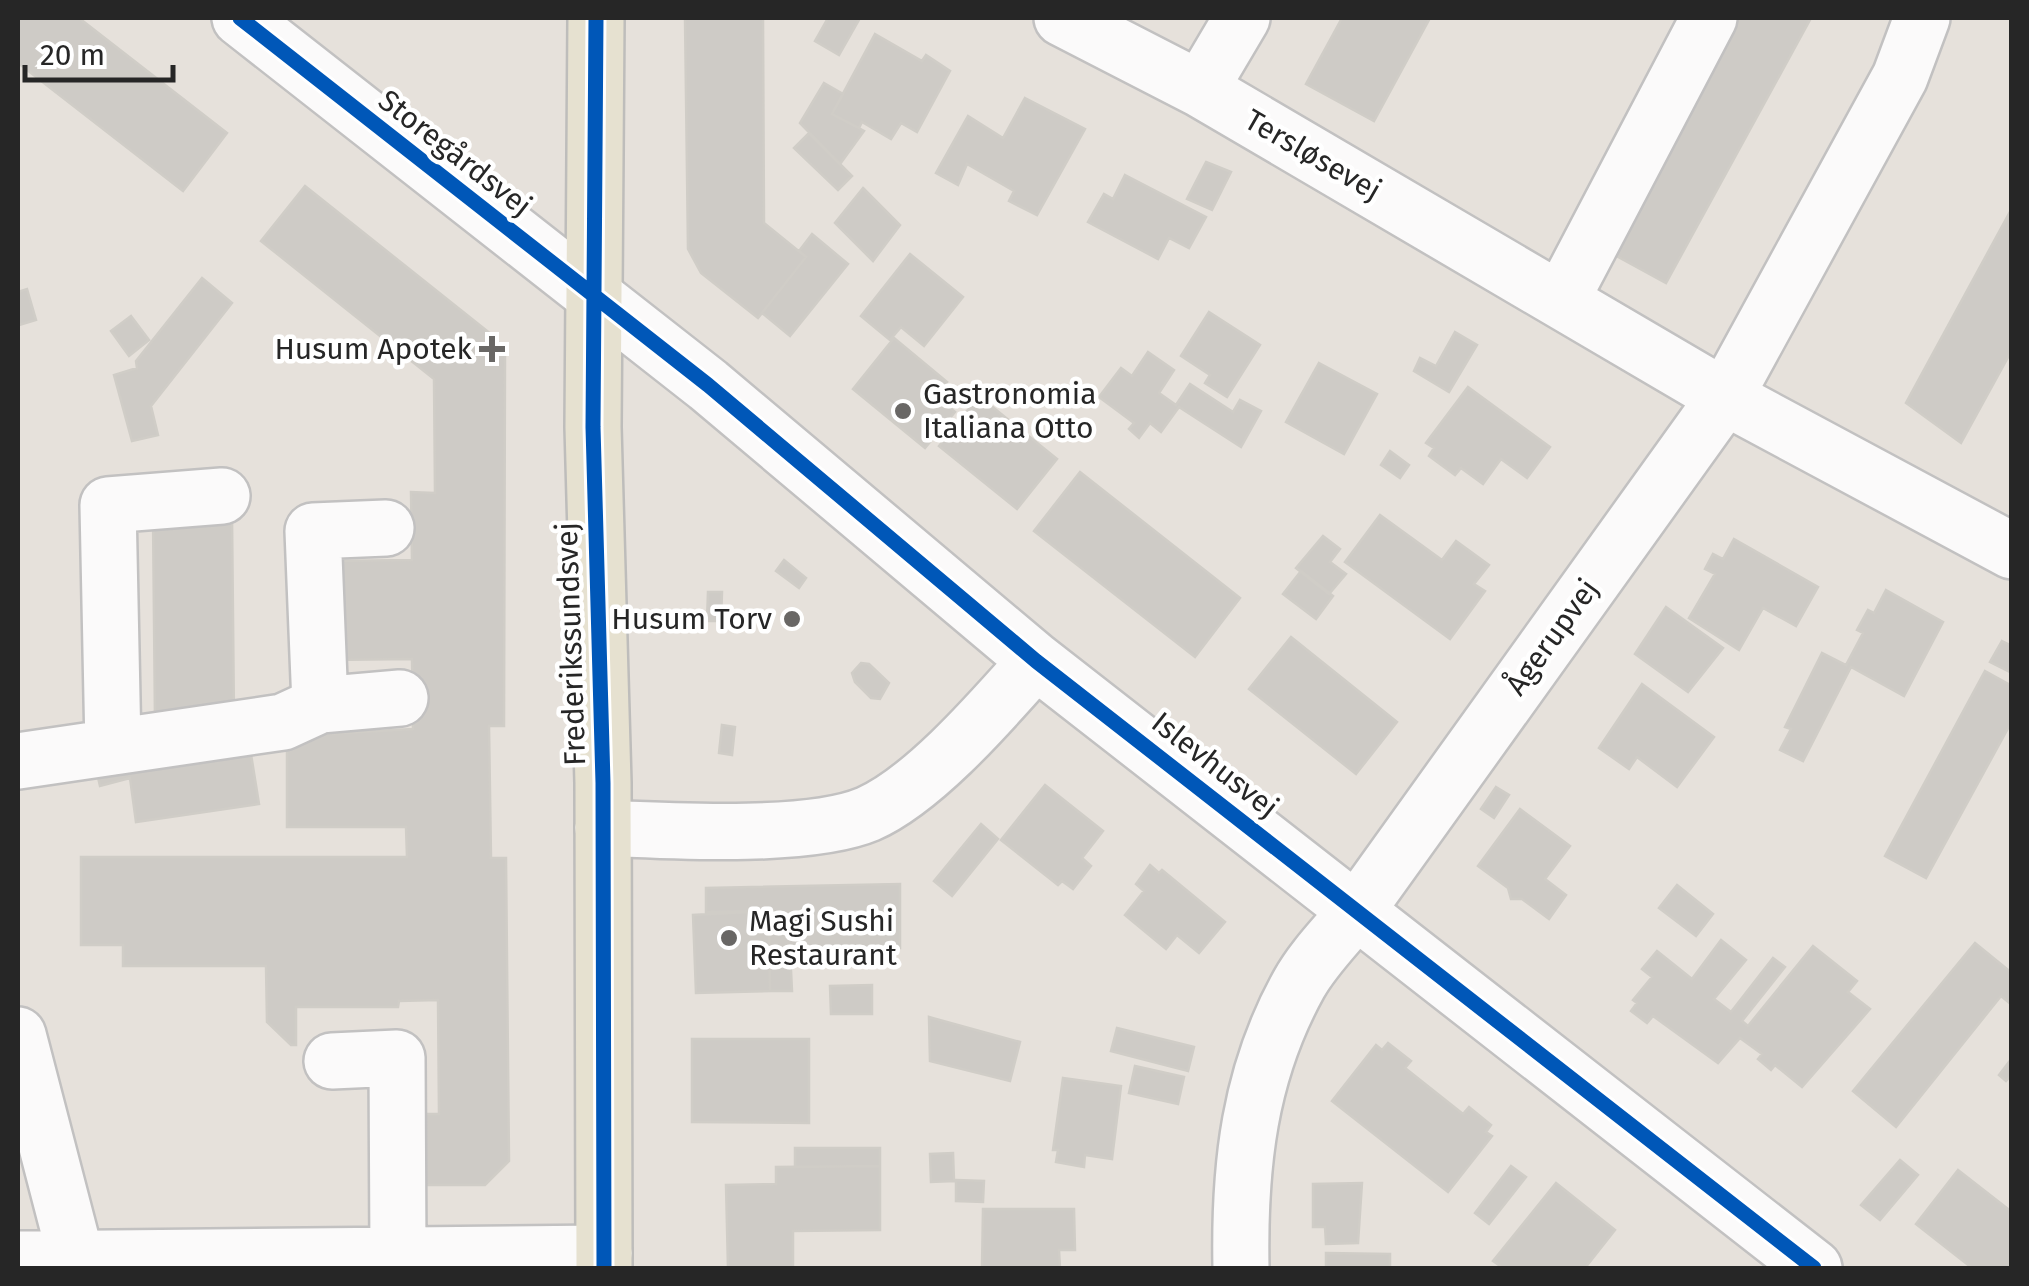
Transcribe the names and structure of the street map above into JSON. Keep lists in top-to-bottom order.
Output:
{
  "streets": {
    "main road": ["Frederikssundsvej"],
    "street": [
      "Storegårdsvej",
      "Tersløsevej",
      "Ågerupvej",
      "Islevhusvej"
    ]
  },
  "crossings": [
    ["Storegårdsvej", "Frederikssundsvej"],
    ["Storegårdsvej", "Islevhusvej"],
    ["Tersløsevej", "Ågerupvej"],
    ["Ågerupvej", "Islevhusvej"],
    ["Frederikssundsvej", "Islevhusvej"]
  ],
  "places": {
    "health": ["Husum Apotek"],
    "other": ["Gastronomia Italiana Otto", "Husum Torv", "Magi Sushi Restaurant"]
  },
  "scale_bar": "20 m"
}
